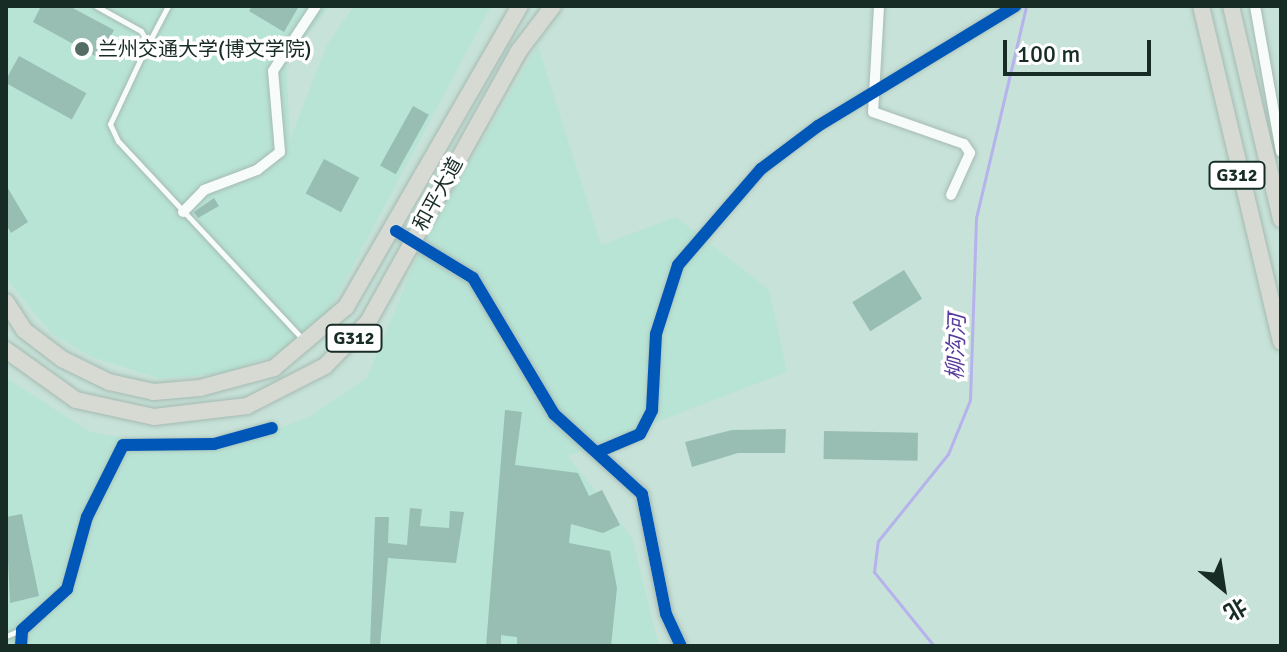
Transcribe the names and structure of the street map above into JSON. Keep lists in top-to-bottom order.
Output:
{
  "streets": {
    "highway": ["G312", "和平大道"]
  },
  "water": ["柳沟河"],
  "places": ["兰州交通大学(博文学院)"],
  "scale_bar": "100 m",
  "north": "bottom right"
}
